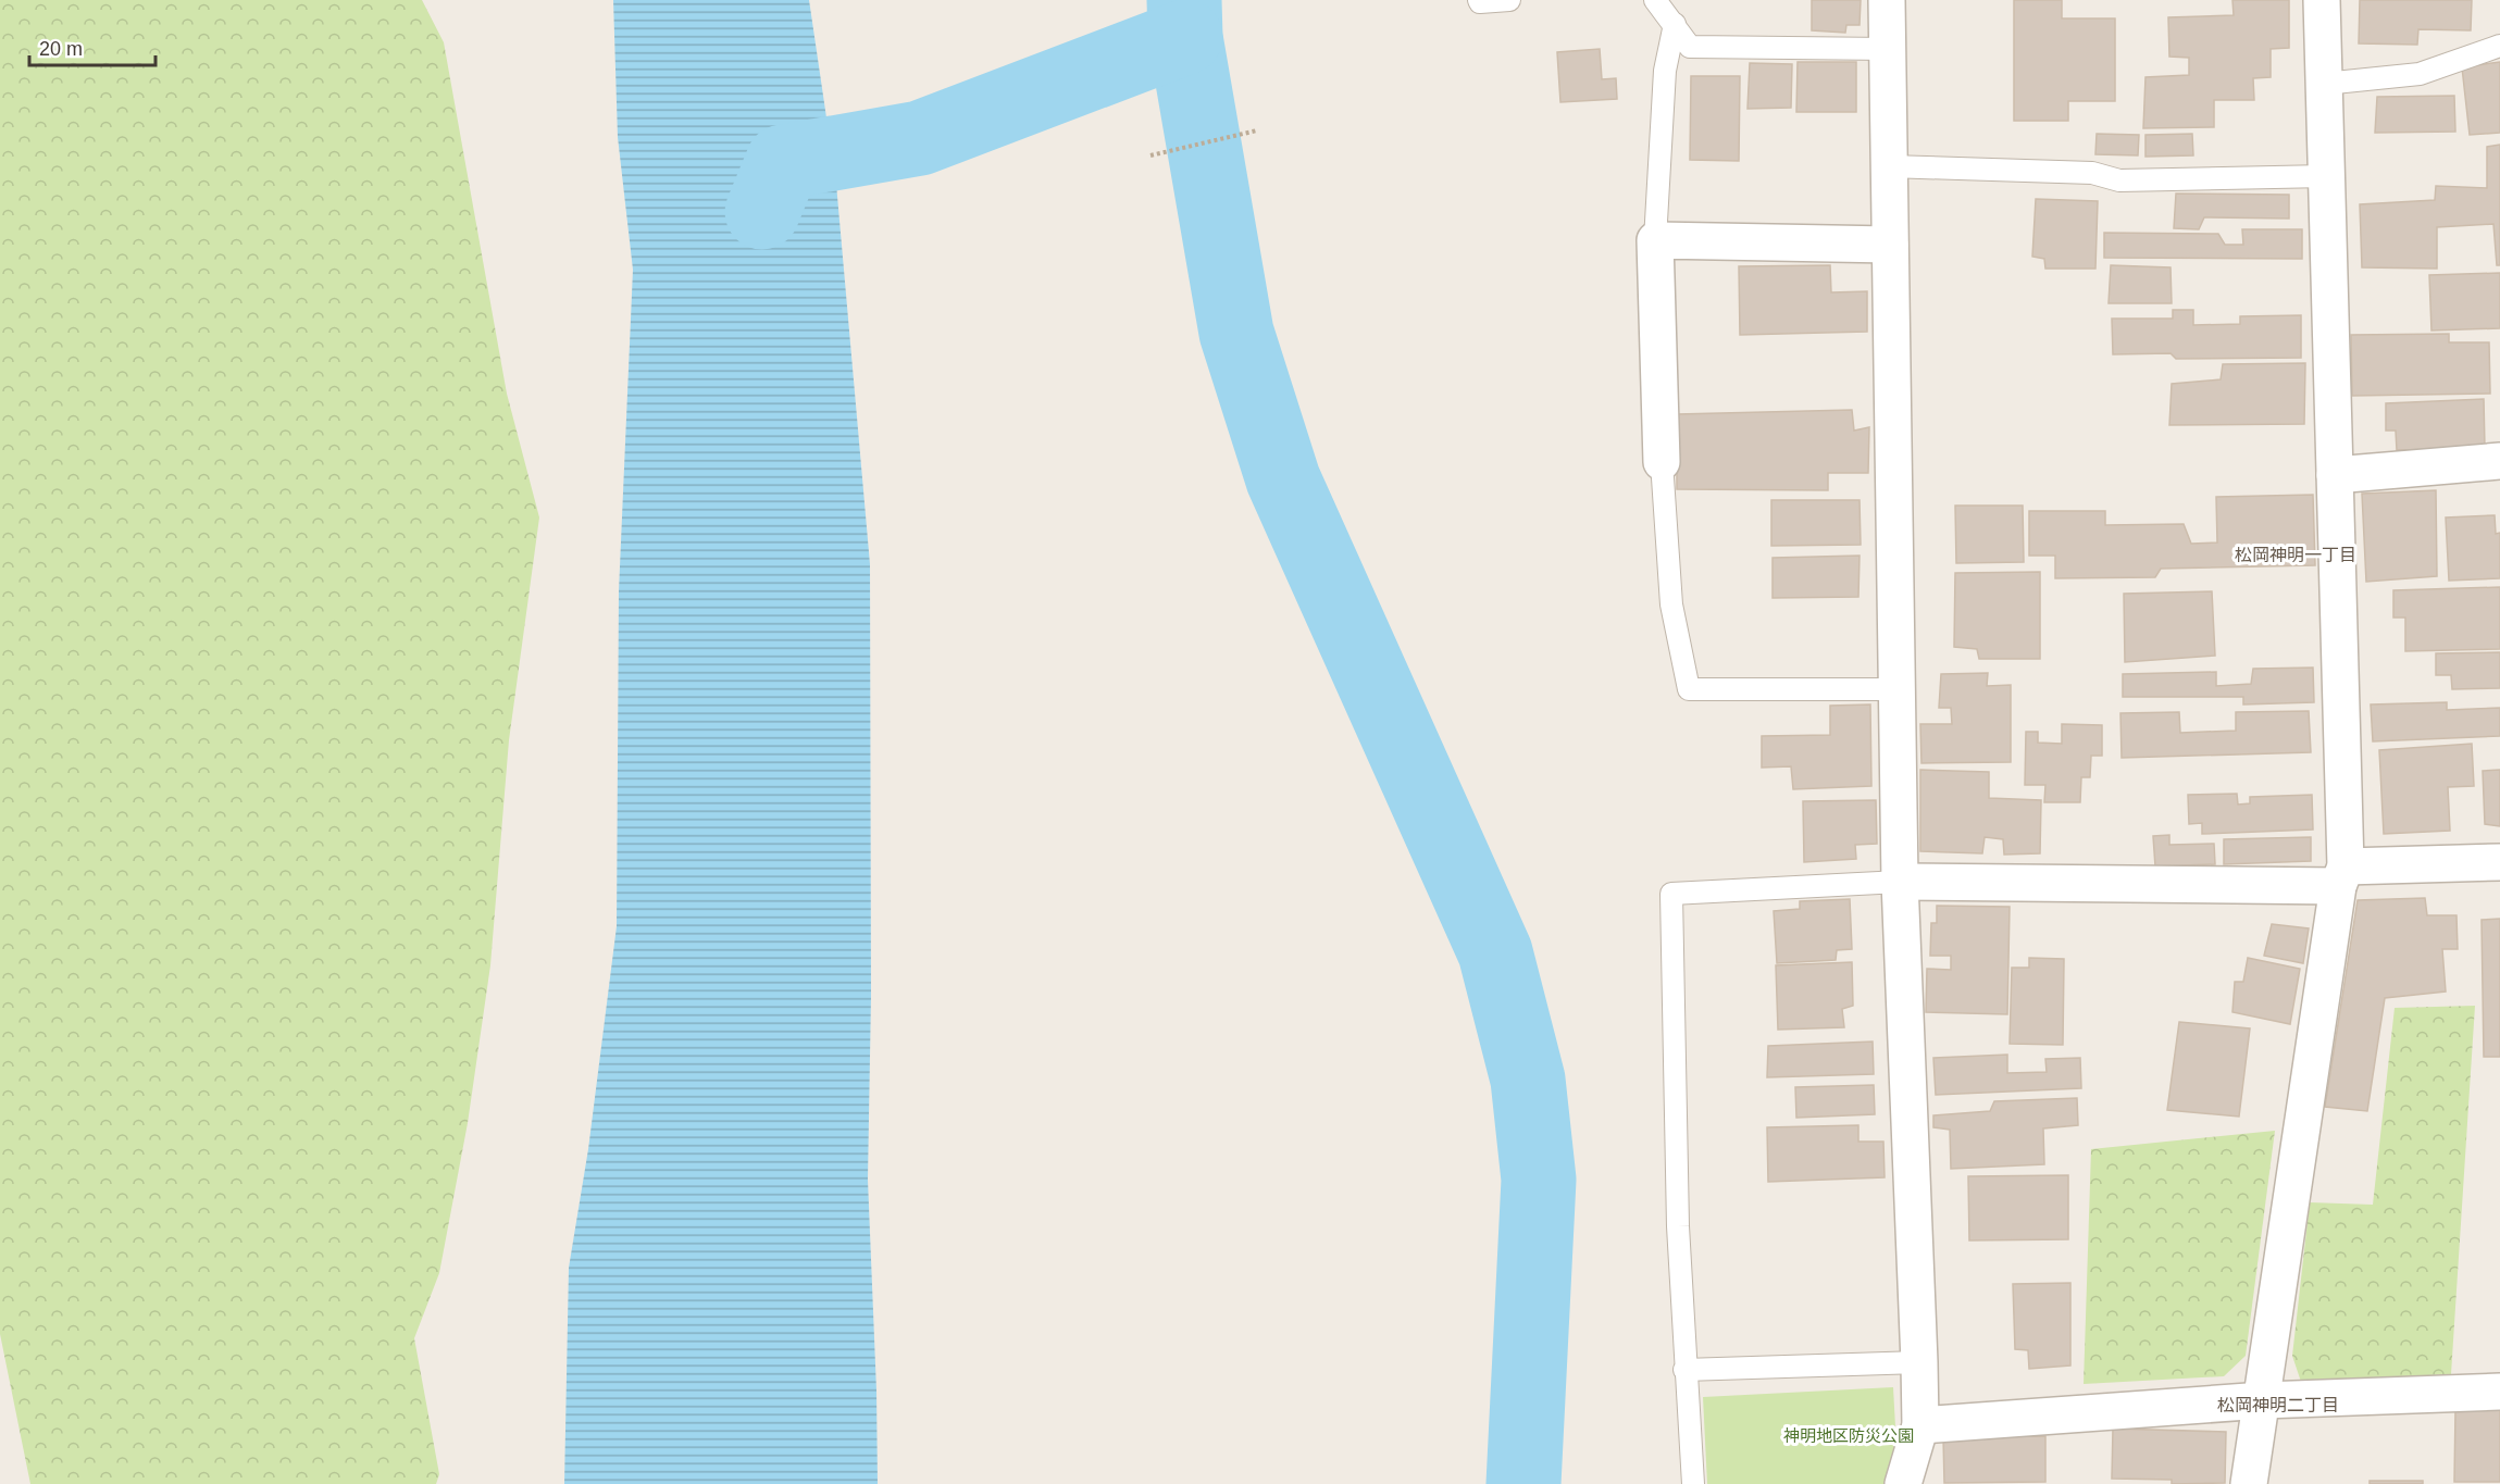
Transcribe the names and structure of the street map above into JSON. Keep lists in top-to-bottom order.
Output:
{
  "districts": ["松岡神明一丁目", "松岡神明二丁目"],
  "parks": ["神明地区防災公園"],
  "scale_bar": "20 m"
}
